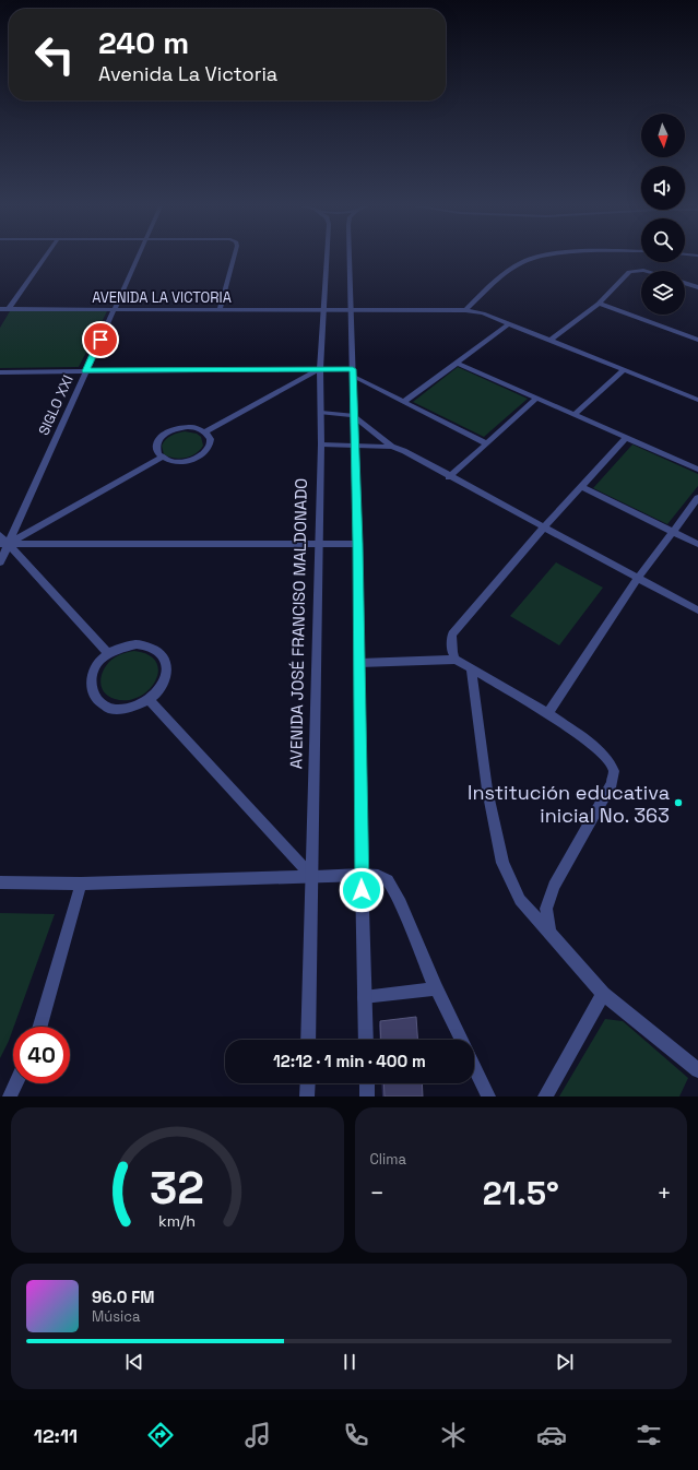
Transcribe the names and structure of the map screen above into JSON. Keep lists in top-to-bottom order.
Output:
{
  "streets": {
    "street": ["AVENIDA LA VICTORIA", "SIGLO XXI", "AVENIDA JOSÉ FRANCISO MALDONADO"]
  },
  "crossings": [
    ["AVENIDA LA VICTORIA", "SIGLO XXI"],
    ["AVENIDA LA VICTORIA", "AVENIDA JOSÉ FRANCISO MALDONADO"]
  ],
  "places": ["Institución educativa inicial No. 363"],
  "north": "bottom",
  "page": {
    "turn": ["240 m", "Avenida La Victoria"],
    "limit": "40",
    "trip": "12:12 · 1 min · 400 m",
    "tile": "Clima",
    "heat": ["−", "21.5°", "+"],
    "song": ["96.0 FM", "Música"],
    "tabs": "12:11",
    "gauge": ["32", "km/h"]
  }
}
